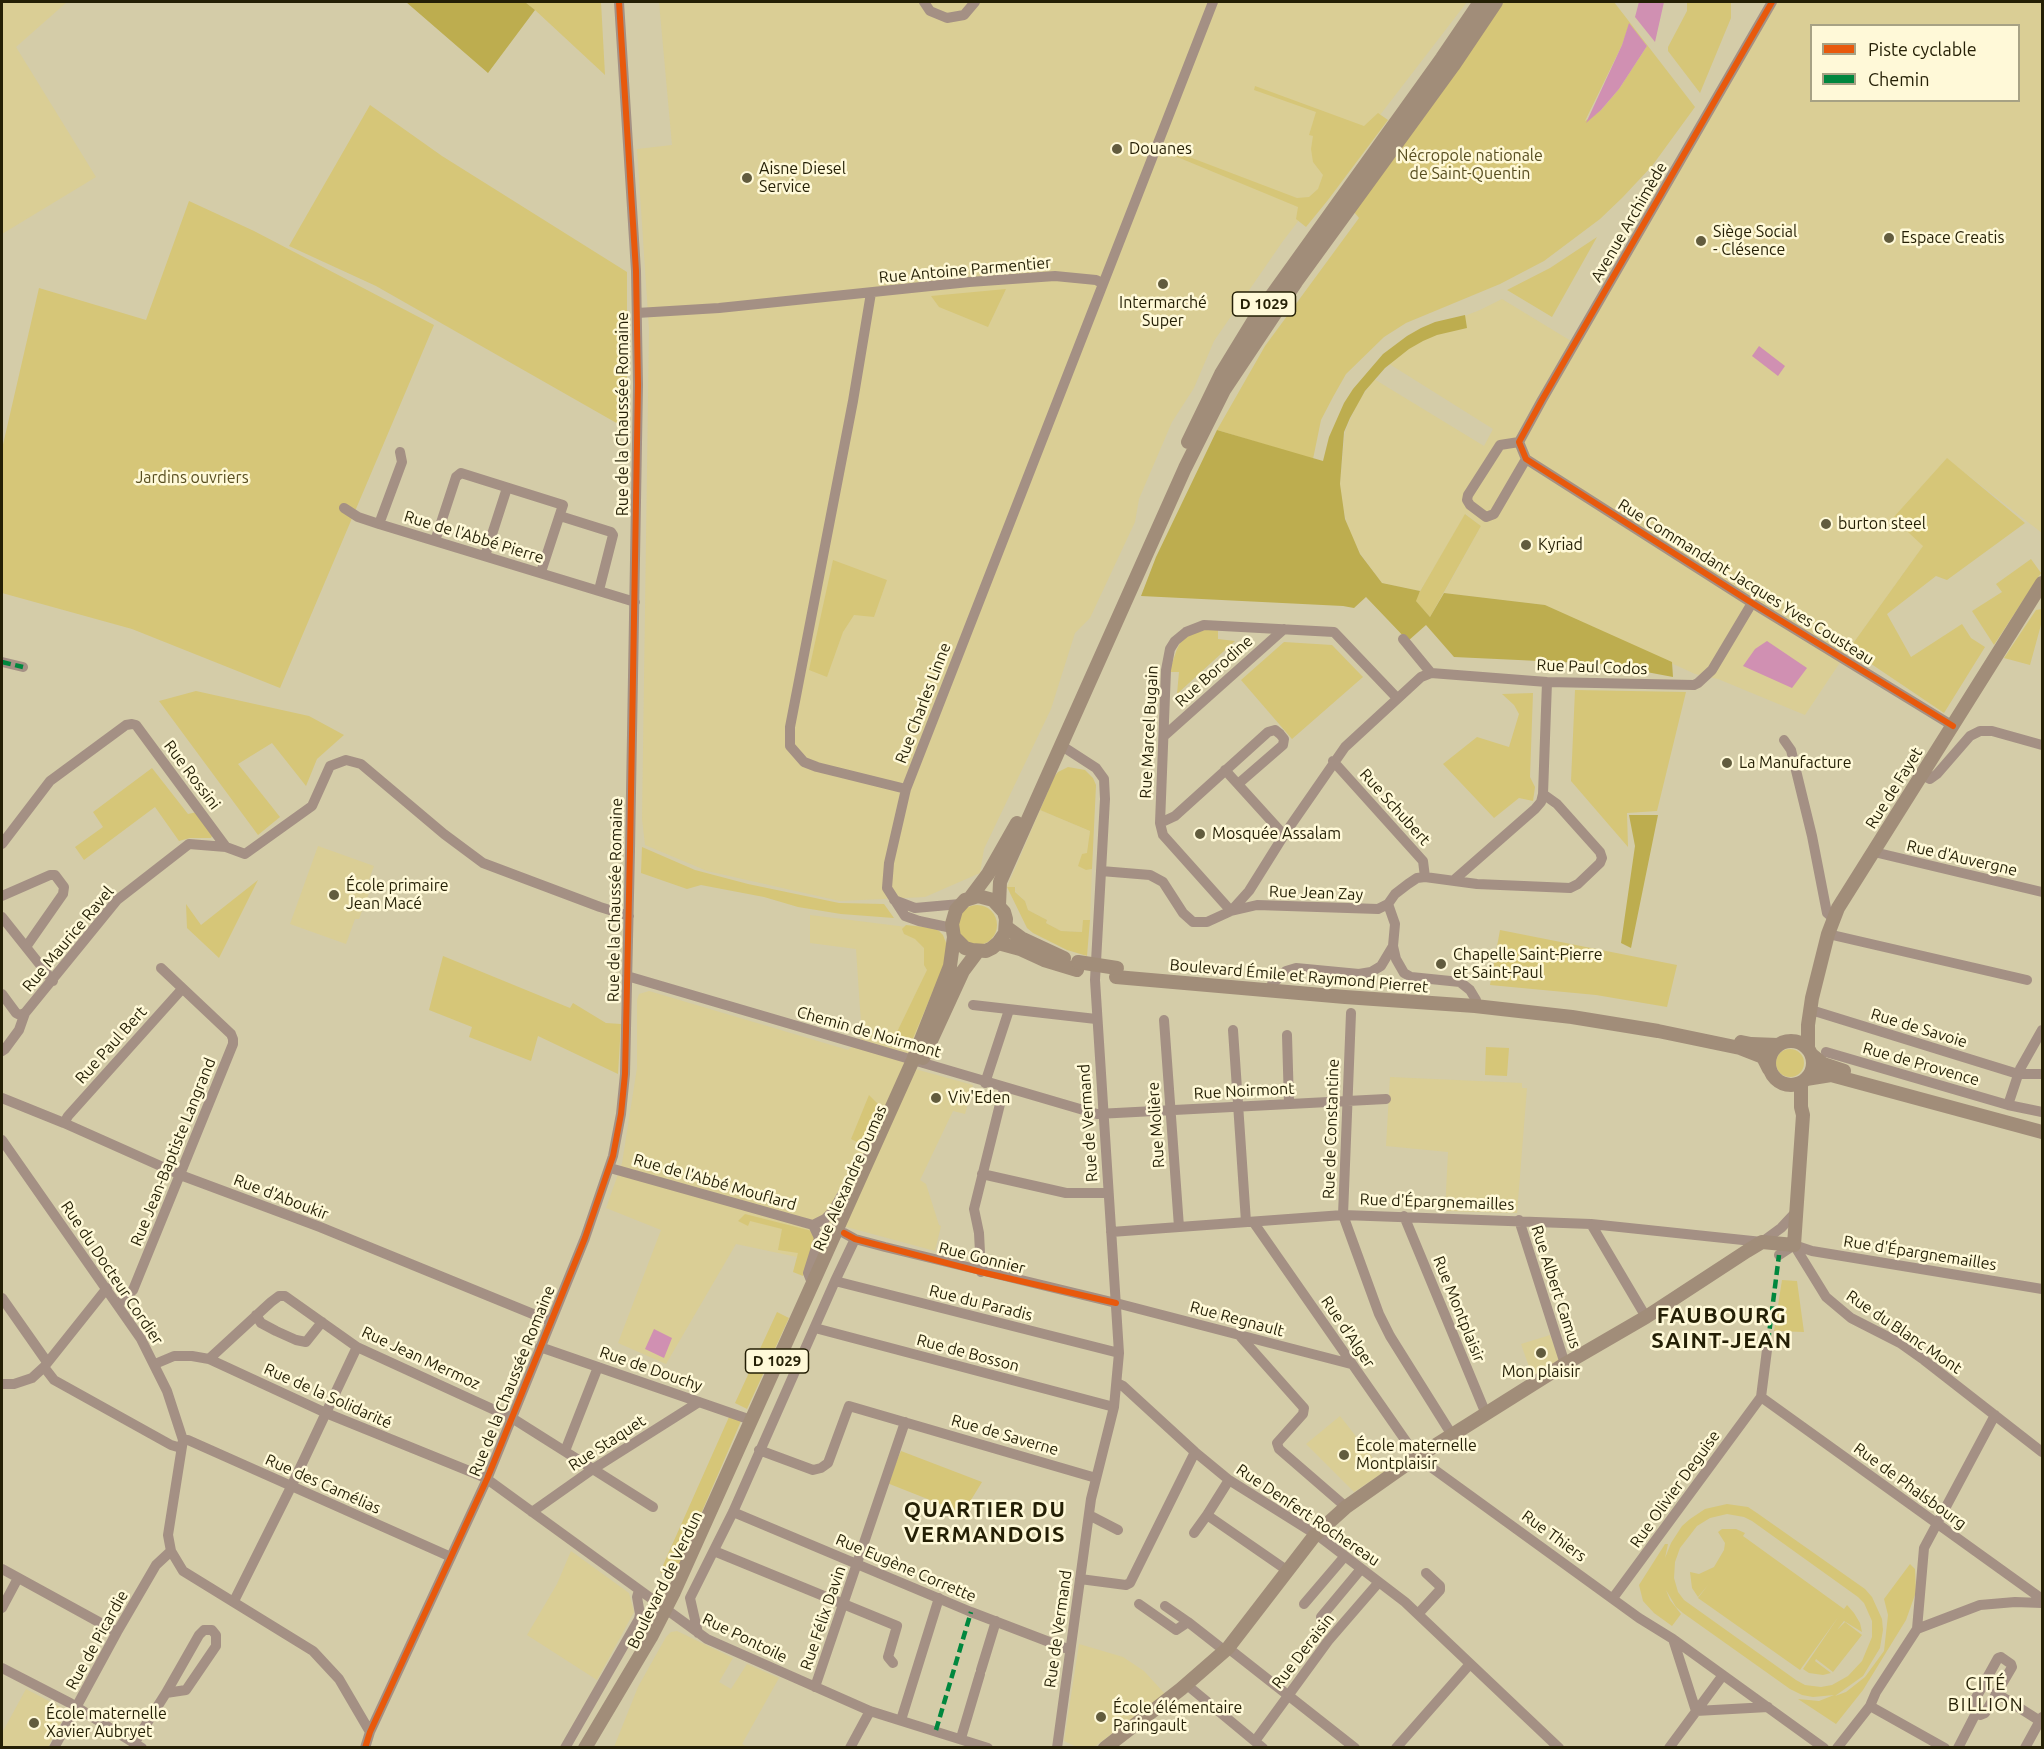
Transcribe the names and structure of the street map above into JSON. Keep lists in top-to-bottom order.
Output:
{
  "streets": {
    "main road": [
      "D 1029",
      "Rue de Fayet",
      "Boulevard Émile et Raymond Pierret",
      "Rue Alexandre Dumas",
      "Boulevard de Verdun"
    ],
    "street": [
      "Avenue Archimède",
      "Rue Antoine Parmentier",
      "Rue de la Chaussée Romaine",
      "Rue de l'Abbé Pierre",
      "Rue Commandant Jacques Yves Cousteau",
      "Rue Paul Codos",
      "Rue Borodine",
      "Rue Charles Linne",
      "Rue Marcel Bugain",
      "Rue Rossini",
      "Rue Schubert",
      "Rue d'Auvergne",
      "Rue Jean Zay",
      "Rue Maurice Ravel",
      "Rue de Savoie",
      "Chemin de Noirmont",
      "Rue Paul Bert",
      "Rue de Provence",
      "Rue Noirmont",
      "Rue de Vermand",
      "Rue Molière",
      "Rue de Constantine",
      "Rue Jean-Baptiste Langrand",
      "Rue de l'Abbé Mouflard",
      "Rue d'Aboukir",
      "Rue d'Épargnemailles",
      "Rue Gonnier",
      "Rue du Docteur Cordier",
      "Rue Albert Camus",
      "Rue du Paradis",
      "Rue Montplaisir",
      "Rue Regnault",
      "Rue d'Alger",
      "Rue du Blanc Mont",
      "Rue de Bosson",
      "Rue Jean Mermoz",
      "Rue de Douchy",
      "Rue de la Solidarité",
      "Rue de Saverne",
      "Rue Staquet",
      "Rue des Camélias",
      "Rue de Phalsbourg",
      "Rue Olivier Deguise",
      "Rue Denfert Rochereau",
      "Rue Thiers",
      "Rue Eugène Corrette",
      "Rue Félix Davin",
      "Rue Pontoile",
      "Rue de Picardie",
      "Rue Deraisin"
    ]
  },
  "crossings": [
    ["Rue Antoine Parmentier", "Rue de la Chaussée Romaine"],
    ["Rue Antoine Parmentier", "Rue Charles Linne"],
    ["D 1029", "Boulevard Émile et Raymond Pierret"],
    ["D 1029", "Chemin de Noirmont"],
    ["D 1029", "Rue de Vermand"],
    ["D 1029", "Rue Alexandre Dumas"],
    ["D 1029", "Rue de Douchy"],
    ["D 1029", "Boulevard de Verdun"],
    ["Rue de la Chaussée Romaine", "Rue de l'Abbé Pierre"],
    ["Rue de la Chaussée Romaine", "Rue Maurice Ravel"],
    ["Rue de la Chaussée Romaine", "Chemin de Noirmont"],
    ["Rue de la Chaussée Romaine", "Rue de l'Abbé Mouflard"],
    ["Rue de la Chaussée Romaine", "Rue d'Aboukir"],
    ["Rue de la Chaussée Romaine", "Rue Jean Mermoz"],
    ["Rue de la Chaussée Romaine", "Rue de Douchy"],
    ["Rue de la Chaussée Romaine", "Rue de la Solidarité"],
    ["Rue de la Chaussée Romaine", "Rue des Camélias"],
    ["Rue de la Chaussée Romaine", "Rue Pontoile"],
    ["Rue Commandant Jacques Yves Cousteau", "Rue Paul Codos"],
    ["Rue Commandant Jacques Yves Cousteau", "Rue de Fayet"],
    ["Rue Borodine", "Rue Marcel Bugain"],
    ["Rue Marcel Bugain", "Rue Jean Zay"],
    ["Rue Rossini", "Rue Maurice Ravel"],
    ["Rue de Fayet", "Rue d'Auvergne"],
    ["Rue de Fayet", "Boulevard Émile et Raymond Pierret"],
    ["Rue de Fayet", "Rue de Savoie"],
    ["Rue Jean Zay", "Rue de Vermand"],
    ["Boulevard Émile et Raymond Pierret", "Rue Alexandre Dumas"],
    ["Chemin de Noirmont", "Rue Noirmont"],
    ["Chemin de Noirmont", "Rue de Vermand"],
    ["Chemin de Noirmont", "Rue Alexandre Dumas"],
    ["Rue Paul Bert", "Rue Jean-Baptiste Langrand"],
    ["Rue Paul Bert", "Rue d'Aboukir"],
    ["Rue Noirmont", "Rue de Vermand"],
    ["Rue Noirmont", "Rue Molière"],
    ["Rue Noirmont", "Rue de Constantine"],
    ["Rue de Vermand", "Rue d'Épargnemailles"],
    ["Rue de Vermand", "Rue Gonnier"],
    ["Rue de Vermand", "Rue du Paradis"],
    ["Rue de Vermand", "Rue Regnault"],
    ["Rue de Vermand", "Rue de Bosson"],
    ["Rue de Vermand", "Rue de Saverne"],
    ["Rue de Vermand", "Rue Denfert Rochereau"],
    ["Rue de Vermand", "Rue Eugène Corrette"],
    ["Rue Molière", "Rue d'Épargnemailles"],
    ["Rue de Constantine", "Rue d'Épargnemailles"],
    ["Rue Jean-Baptiste Langrand", "Rue d'Aboukir"],
    ["Rue Jean-Baptiste Langrand", "Rue du Docteur Cordier"],
    ["Rue Alexandre Dumas", "Rue Gonnier"],
    ["Rue Alexandre Dumas", "Rue du Paradis"],
    ["Rue Alexandre Dumas", "Rue de Bosson"],
    ["Rue Alexandre Dumas", "Rue de Douchy"],
    ["Rue Alexandre Dumas", "Rue de Saverne"],
    ["Rue Alexandre Dumas", "Rue Eugène Corrette"],
    ["Rue Alexandre Dumas", "Boulevard de Verdun"],
    ["Rue Alexandre Dumas", "Rue Pontoile"],
    ["Rue d'Épargnemailles", "Rue Albert Camus"],
    ["Rue d'Épargnemailles", "Rue Montplaisir"],
    ["Rue d'Épargnemailles", "Rue d'Alger"],
    ["Rue d'Épargnemailles", "Rue du Blanc Mont"],
    ["Rue Gonnier", "Rue Regnault"],
    ["Rue du Docteur Cordier", "Rue de la Solidarité"],
    ["Rue du Docteur Cordier", "Rue des Camélias"],
    ["Rue du Docteur Cordier", "Rue de Picardie"],
    ["Rue Regnault", "Rue d'Alger"],
    ["Rue d'Alger", "Rue Thiers"],
    ["Rue Jean Mermoz", "Rue de la Solidarité"],
    ["Rue Jean Mermoz", "Rue Staquet"],
    ["Rue de Douchy", "Rue Staquet"],
    ["Rue de Douchy", "Boulevard de Verdun"],
    ["Rue de la Solidarité", "Rue Pontoile"],
    ["Rue de Saverne", "Rue Félix Davin"],
    ["Rue Staquet", "Rue Pontoile"],
    ["Rue de Phalsbourg", "Rue Olivier Deguise"],
    ["Rue Olivier Deguise", "Rue Thiers"],
    ["Rue Denfert Rochereau", "Rue Deraisin"],
    ["Rue Eugène Corrette", "Rue Félix Davin"],
    ["Boulevard de Verdun", "Rue Pontoile"],
    ["Rue Félix Davin", "Rue Pontoile"]
  ],
  "districts": ["FAUBOURG SAINT-JEAN", "QUARTIER DU VERMANDOIS", "CITÉ BILLION"],
  "parks": ["Nécropole nationale de Saint-Quentin", "Jardins ouvriers"],
  "places": [
    "Douanes",
    "Aisne Diesel Service",
    "Espace Creatis",
    "Siège Social - Clésence",
    "Intermarché Super",
    "burton steel",
    "Kyriad",
    "La Manufacture",
    "Mosquée Assalam",
    "École primaire Jean Macé",
    "Chapelle Saint-Pierre et Saint-Paul",
    "Viv'Eden",
    "Mon plaisir",
    "École maternelle Montplaisir",
    "École élémentaire Paringault",
    "École maternelle Xavier Aubryet"
  ],
  "legend": ["Piste cyclable", "Chemin"]
}
